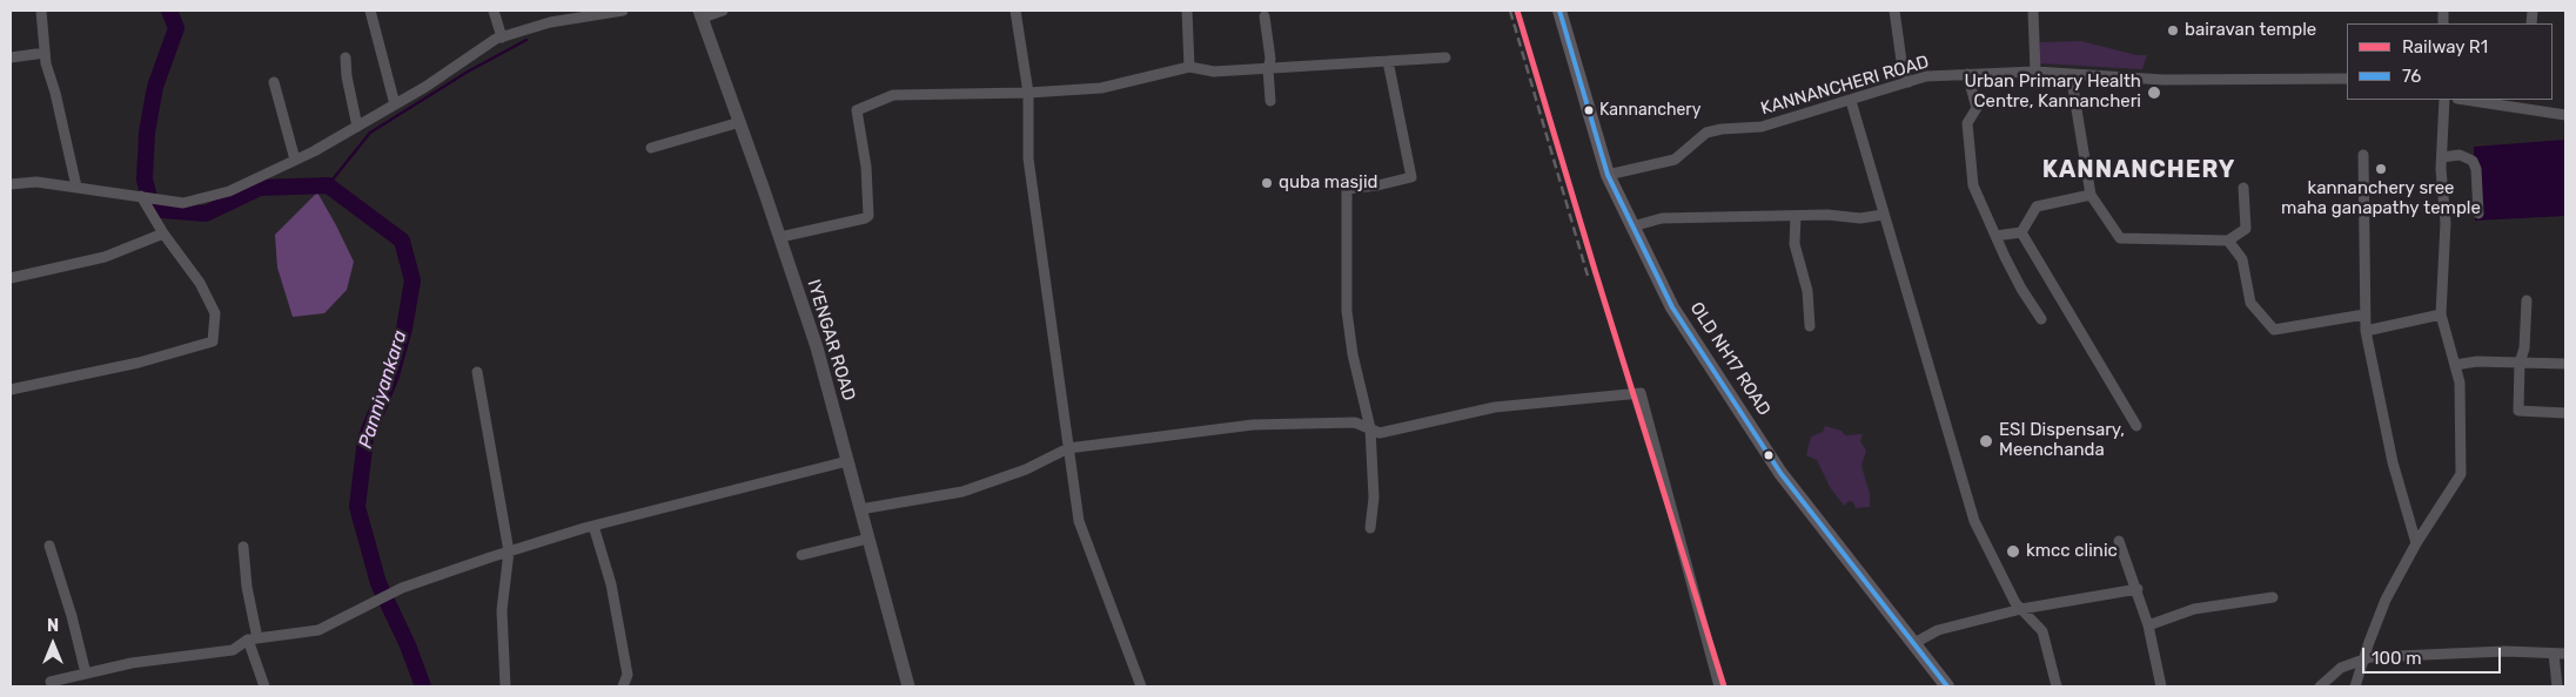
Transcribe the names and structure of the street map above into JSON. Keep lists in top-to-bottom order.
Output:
{
  "streets": {
    "main road": ["IYENGAR ROAD", "OLD NH17 ROAD"],
    "street": ["KANNANCHERI ROAD"]
  },
  "crossings": [
    ["KANNANCHERI ROAD", "OLD NH17 ROAD"]
  ],
  "districts": ["KANNANCHERY"],
  "water": ["Panniyankara"],
  "places": [
    "bairavan temple",
    "Urban Primary Health Centre, Kannancheri",
    "Kannanchery",
    "kannanchery sree maha ganapathy temple",
    "quba masjid",
    "ESI Dispensary, Meenchanda",
    "kmcc clinic"
  ],
  "lines": ["rail line R1", "transit line 76"],
  "legend": ["Railway R1", "76"],
  "scale_bar": "100 m",
  "north": "top"
}
